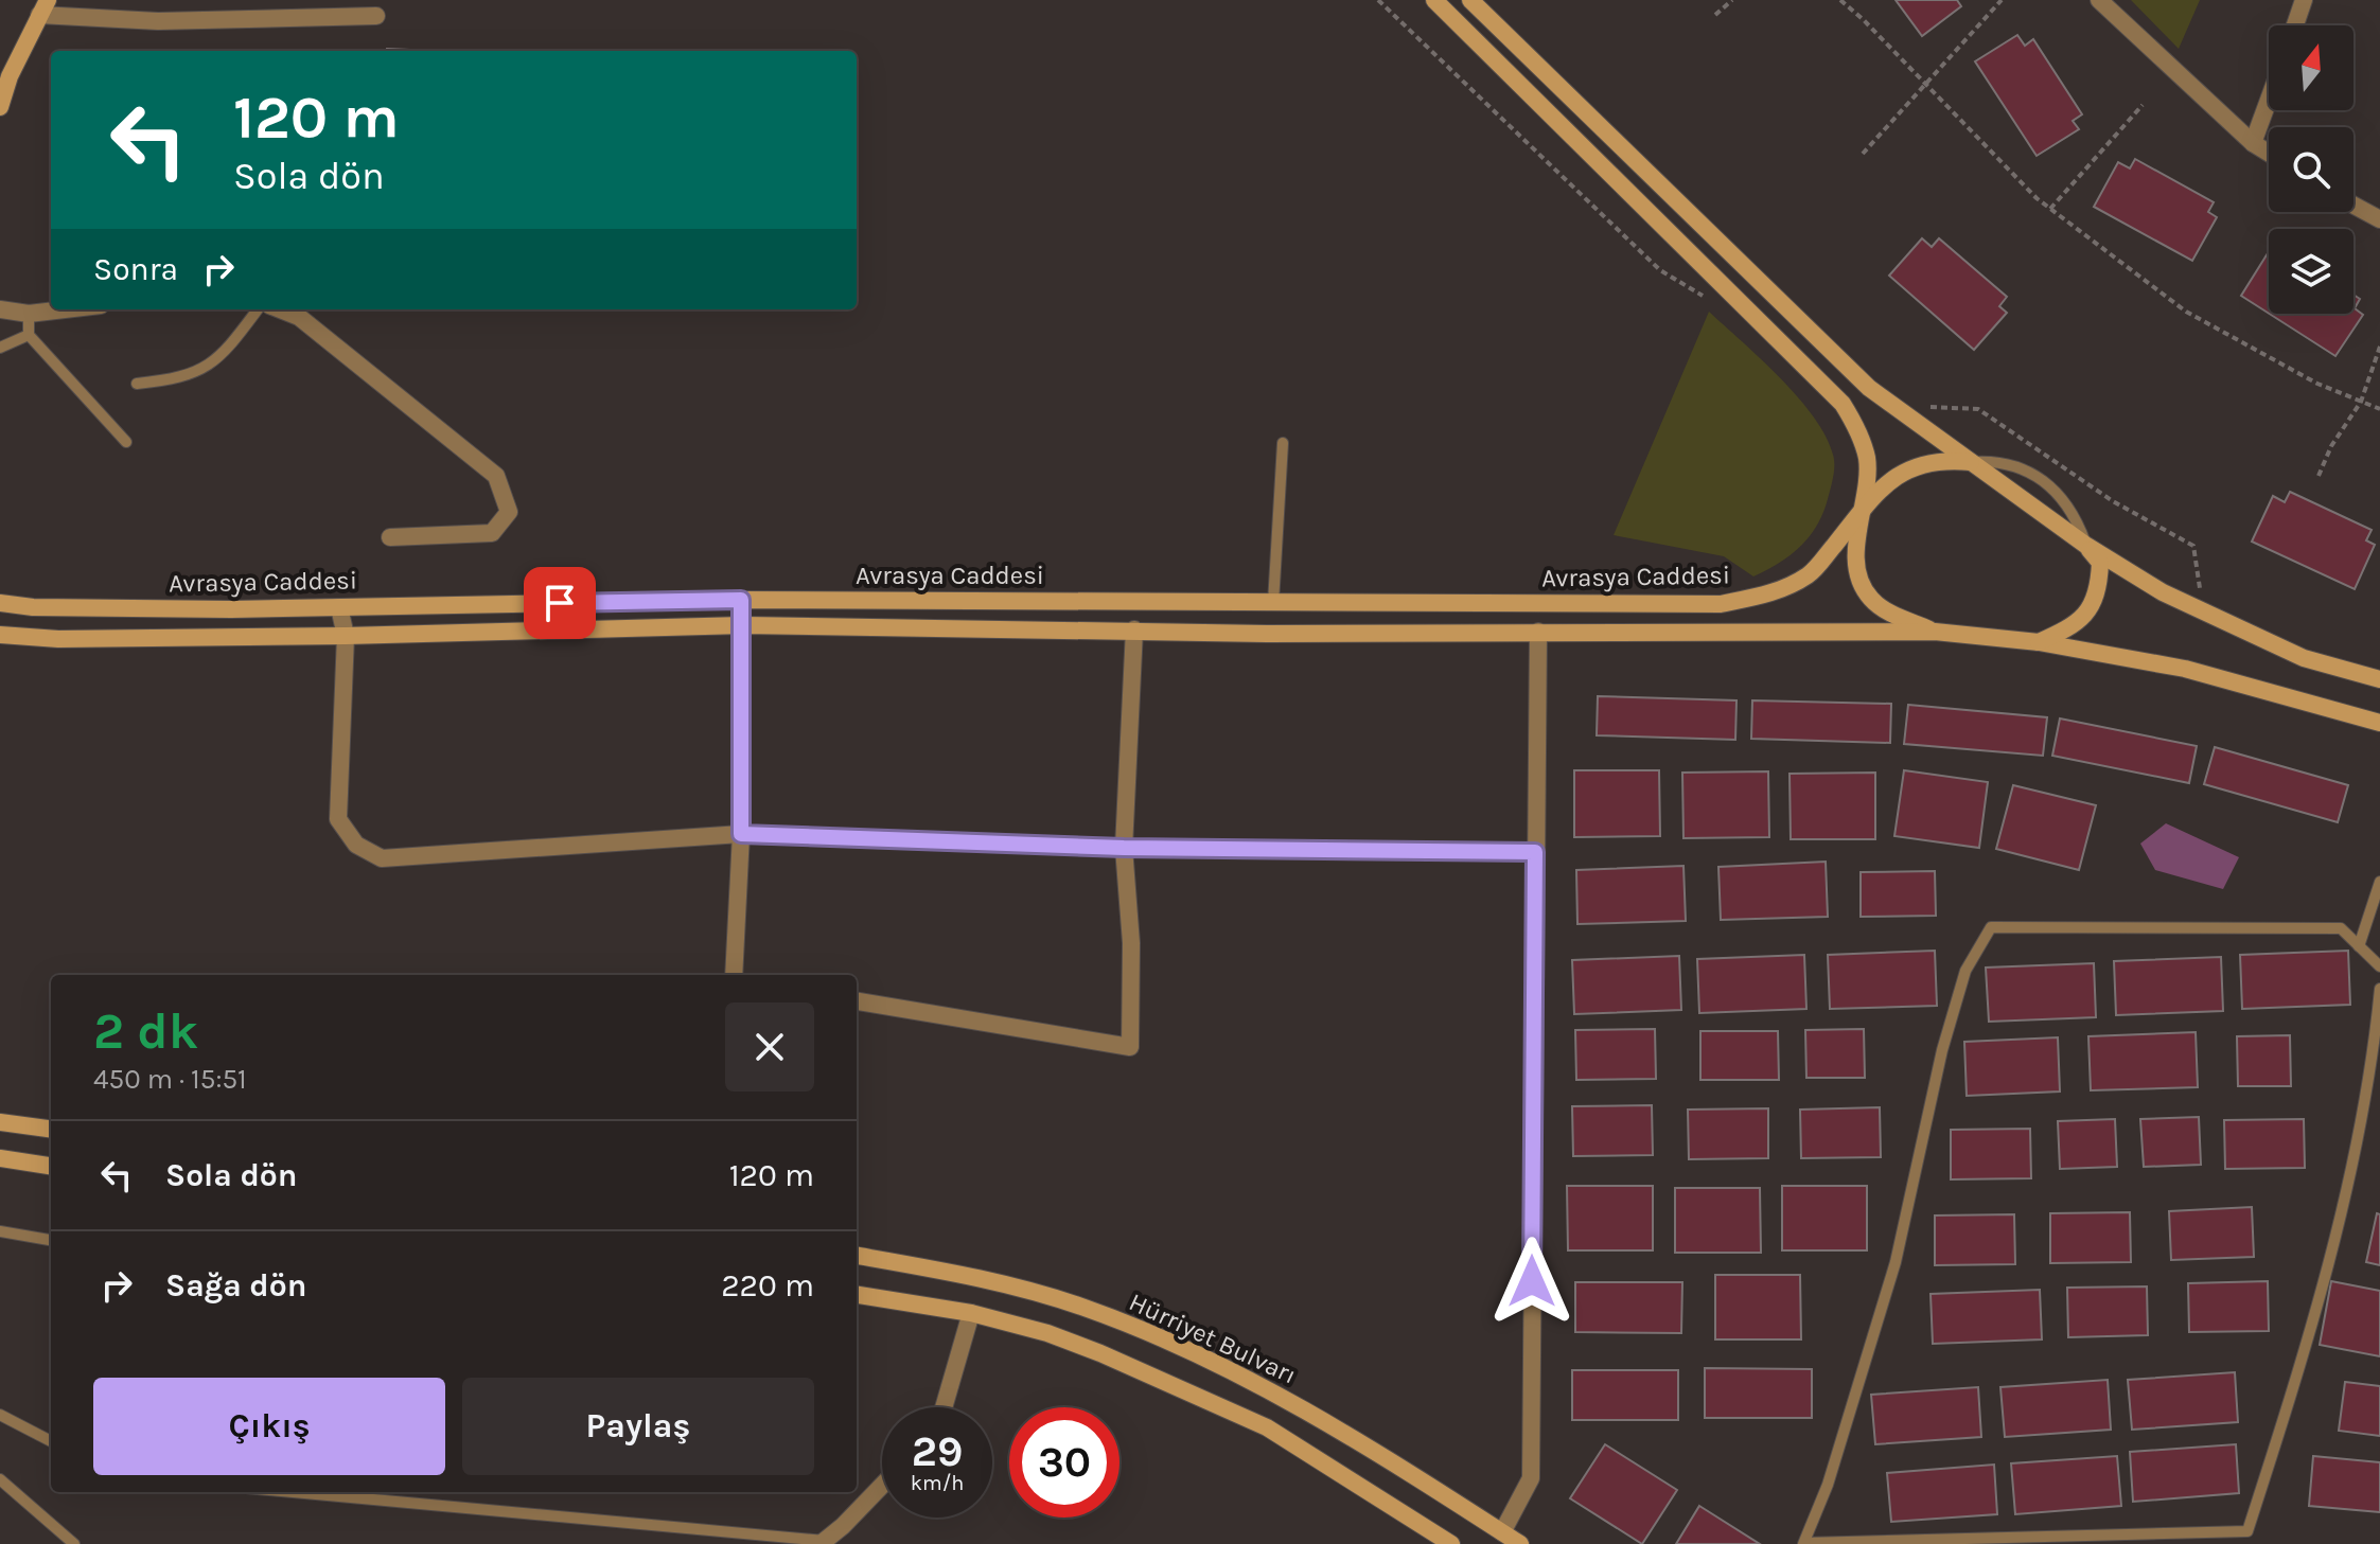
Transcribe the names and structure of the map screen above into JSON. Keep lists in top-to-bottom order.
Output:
{
  "streets": {
    "street": ["Avrasya Caddesi", "Hürriyet Bulvarı"]
  },
  "north": "top",
  "page": {
    "turn": ["120 m", "Sola dön"],
    "then": "Sonra",
    "heading": ["2 dk", "450 m · 15:51"],
    "list": [
      {
        "name": "Sola dön",
        "value": "120 m"
      },
      {
        "name": "Sağa dön",
        "value": "220 m"
      }
    ],
    "buttons": ["Çıkış", "Paylaş"],
    "speed": "29 km/h",
    "limit": "30"
  }
}
